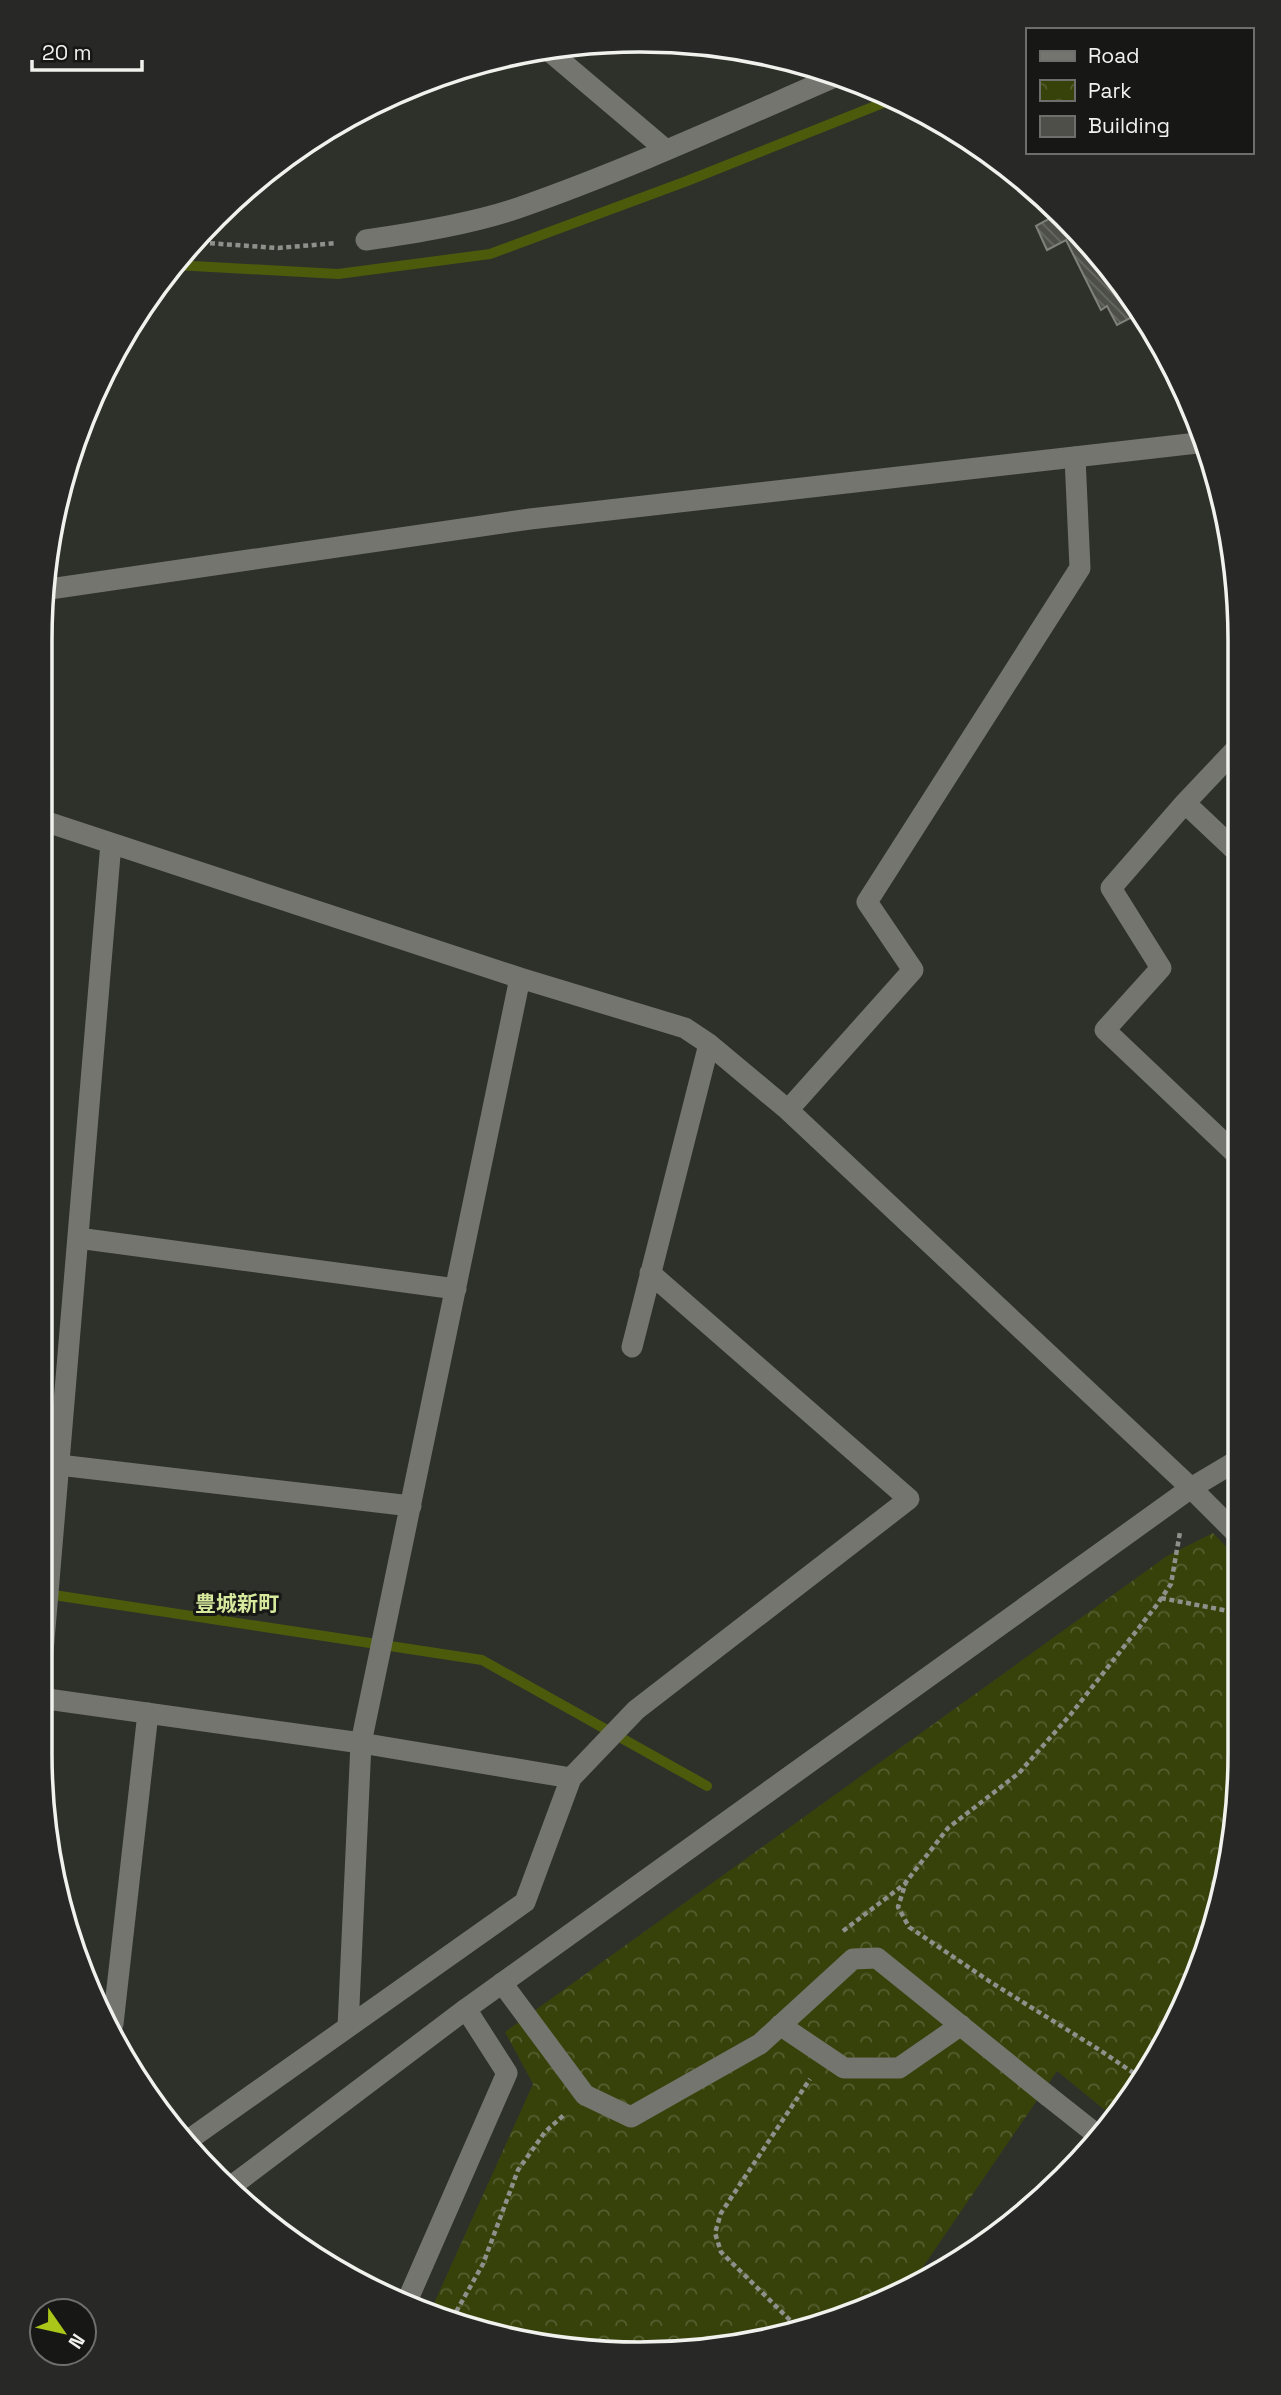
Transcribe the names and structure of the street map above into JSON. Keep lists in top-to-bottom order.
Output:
{
  "districts": ["豊城新町"],
  "legend": ["Road", "Park", "Building"],
  "scale_bar": "20 m",
  "north": "bottom right"
}
